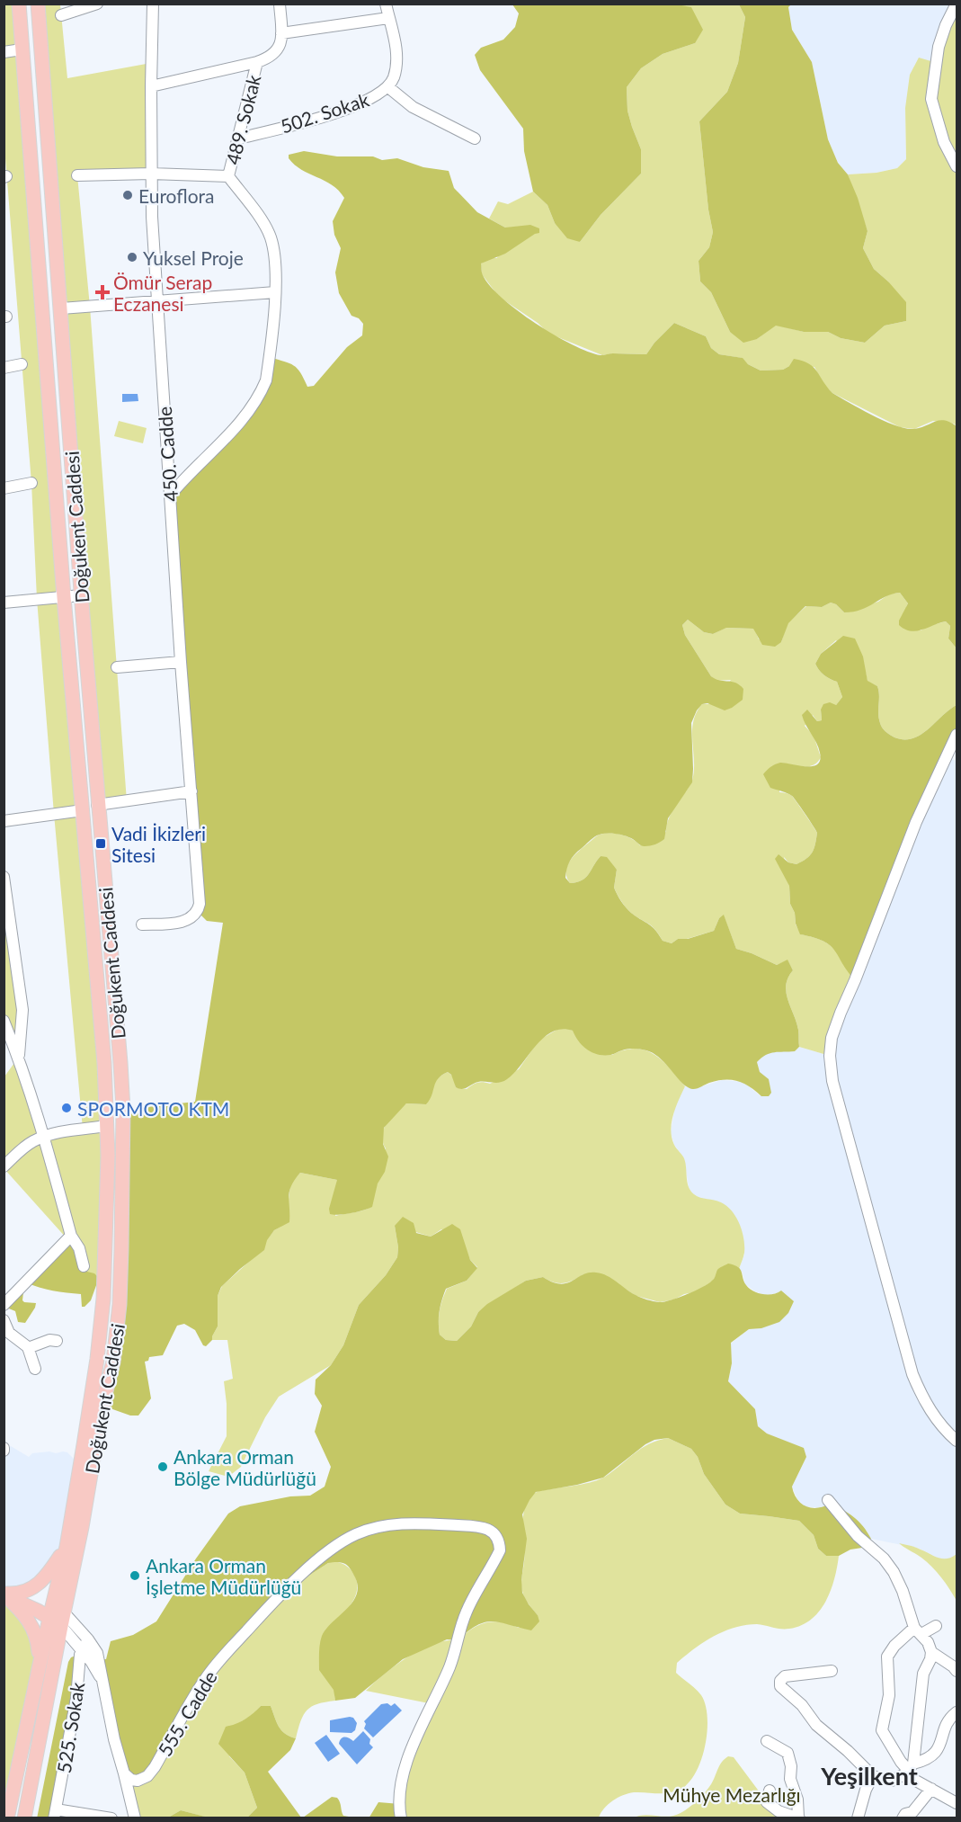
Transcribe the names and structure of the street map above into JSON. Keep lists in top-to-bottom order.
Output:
{
  "streets": {
    "main road": ["Doğukent Caddesi"],
    "street": [
      "502. Sokak",
      "489. Sokak",
      "450. Cadde",
      "555. Cadde",
      "525. Sokak"
    ]
  },
  "crossings": [
    ["502. Sokak", "489. Sokak"],
    ["489. Sokak", "450. Cadde"]
  ],
  "districts": ["Yeşilkent"],
  "parks": ["Mühye Mezarlığı"],
  "places": {
    "other": [
      "Euroflora",
      "Yuksel Proje",
      "SPORMOTO KTM",
      "Ankara Orman Bölge Müdürlüğü",
      "Ankara Orman İşletme Müdürlüğü"
    ],
    "health": ["Ömür Serap Eczanesi"],
    "transit": ["Vadi İkizleri Sitesi"]
  }
}
